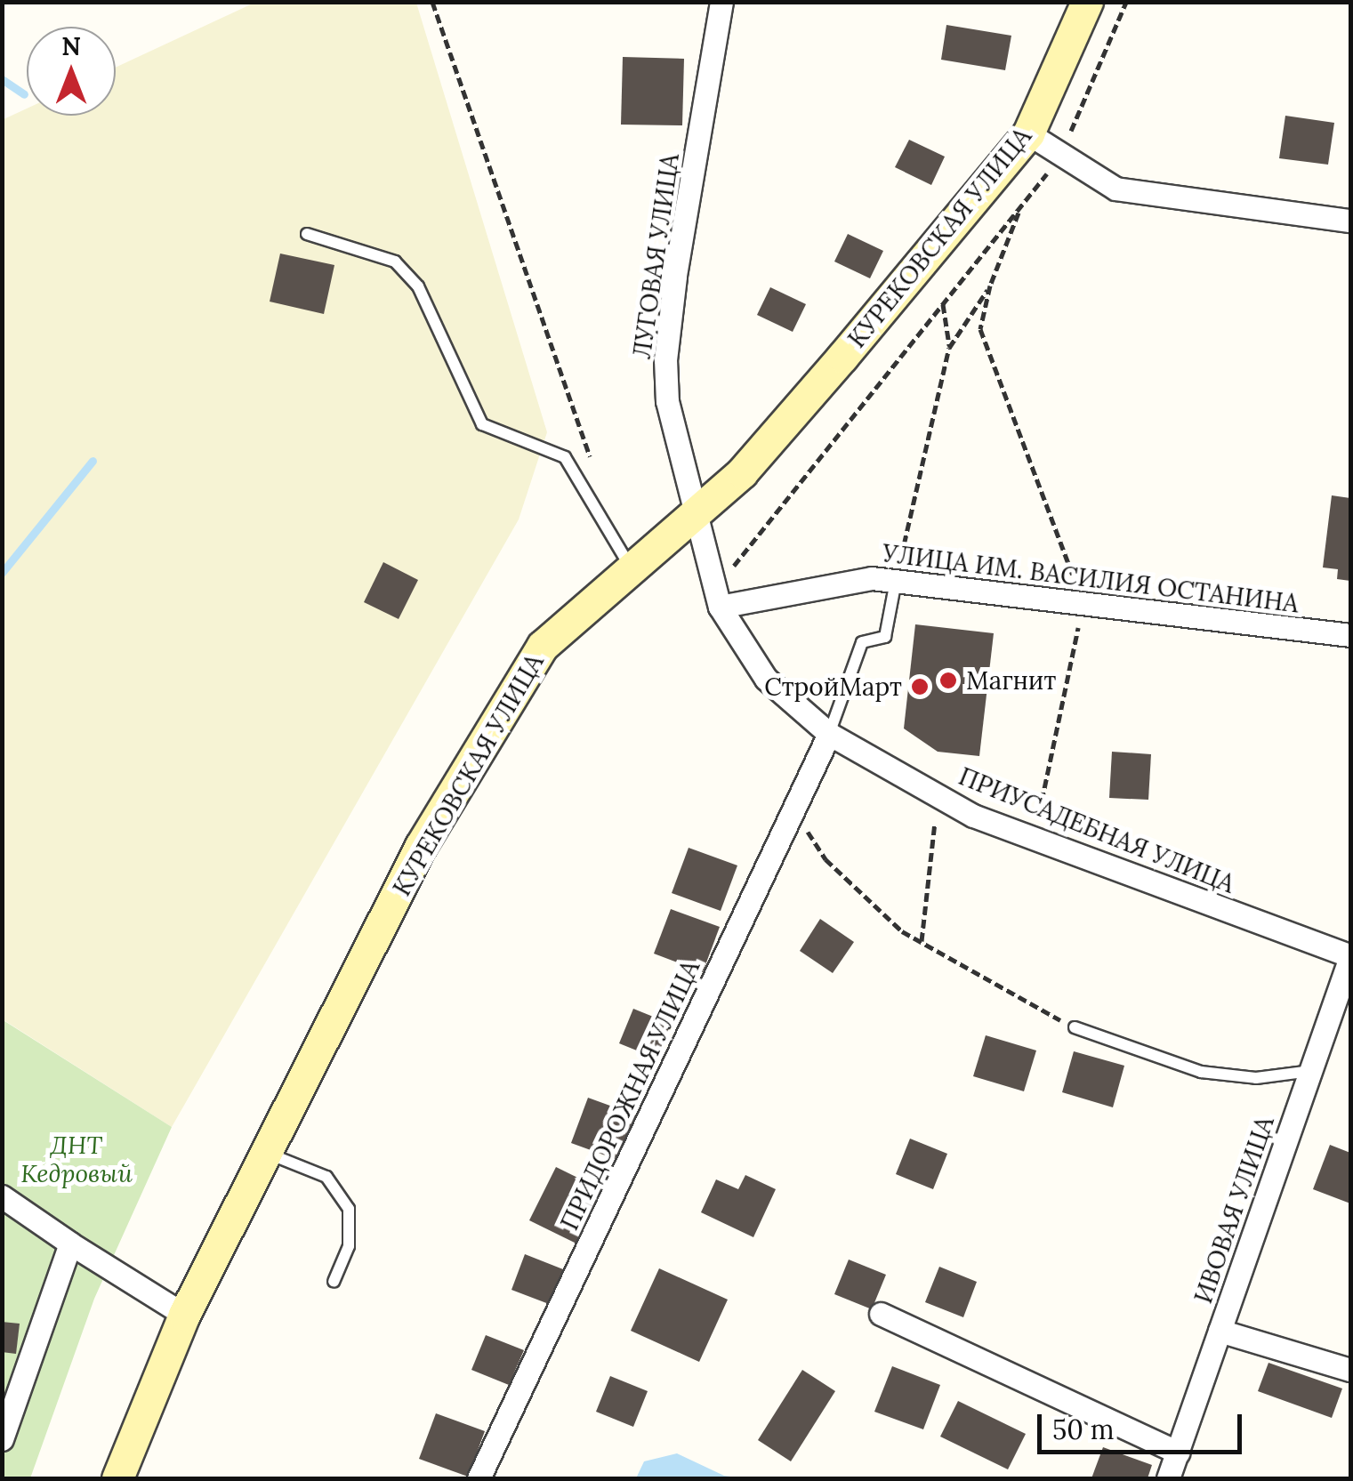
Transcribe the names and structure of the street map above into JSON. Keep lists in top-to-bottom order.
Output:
{
  "streets": {
    "street": [
      "КУРЕКОВСКАЯ УЛИЦА",
      "ЛУГОВАЯ УЛИЦА",
      "УЛИЦА ИМ. ВАСИЛИЯ ОСТАНИНА",
      "ПРИУСАДЕБНАЯ УЛИЦА",
      "ПРИДОРОЖНАЯ УЛИЦА",
      "ИВОВАЯ УЛИЦА"
    ]
  },
  "crossings": [
    ["КУРЕКОВСКАЯ УЛИЦА", "ЛУГОВАЯ УЛИЦА"],
    ["КУРЕКОВСКАЯ УЛИЦА", "ПРИУСАДЕБНАЯ УЛИЦА"],
    ["ЛУГОВАЯ УЛИЦА", "ПРИУСАДЕБНАЯ УЛИЦА"],
    ["УЛИЦА ИМ. ВАСИЛИЯ ОСТАНИНА", "ПРИУСАДЕБНАЯ УЛИЦА"],
    ["ПРИУСАДЕБНАЯ УЛИЦА", "ПРИДОРОЖНАЯ УЛИЦА"],
    ["ПРИУСАДЕБНАЯ УЛИЦА", "ИВОВАЯ УЛИЦА"]
  ],
  "parks": ["ДНТ Кедровый"],
  "places": ["Магнит", "СтройМарт"],
  "scale_bar": "50 m",
  "north": "top"
}
